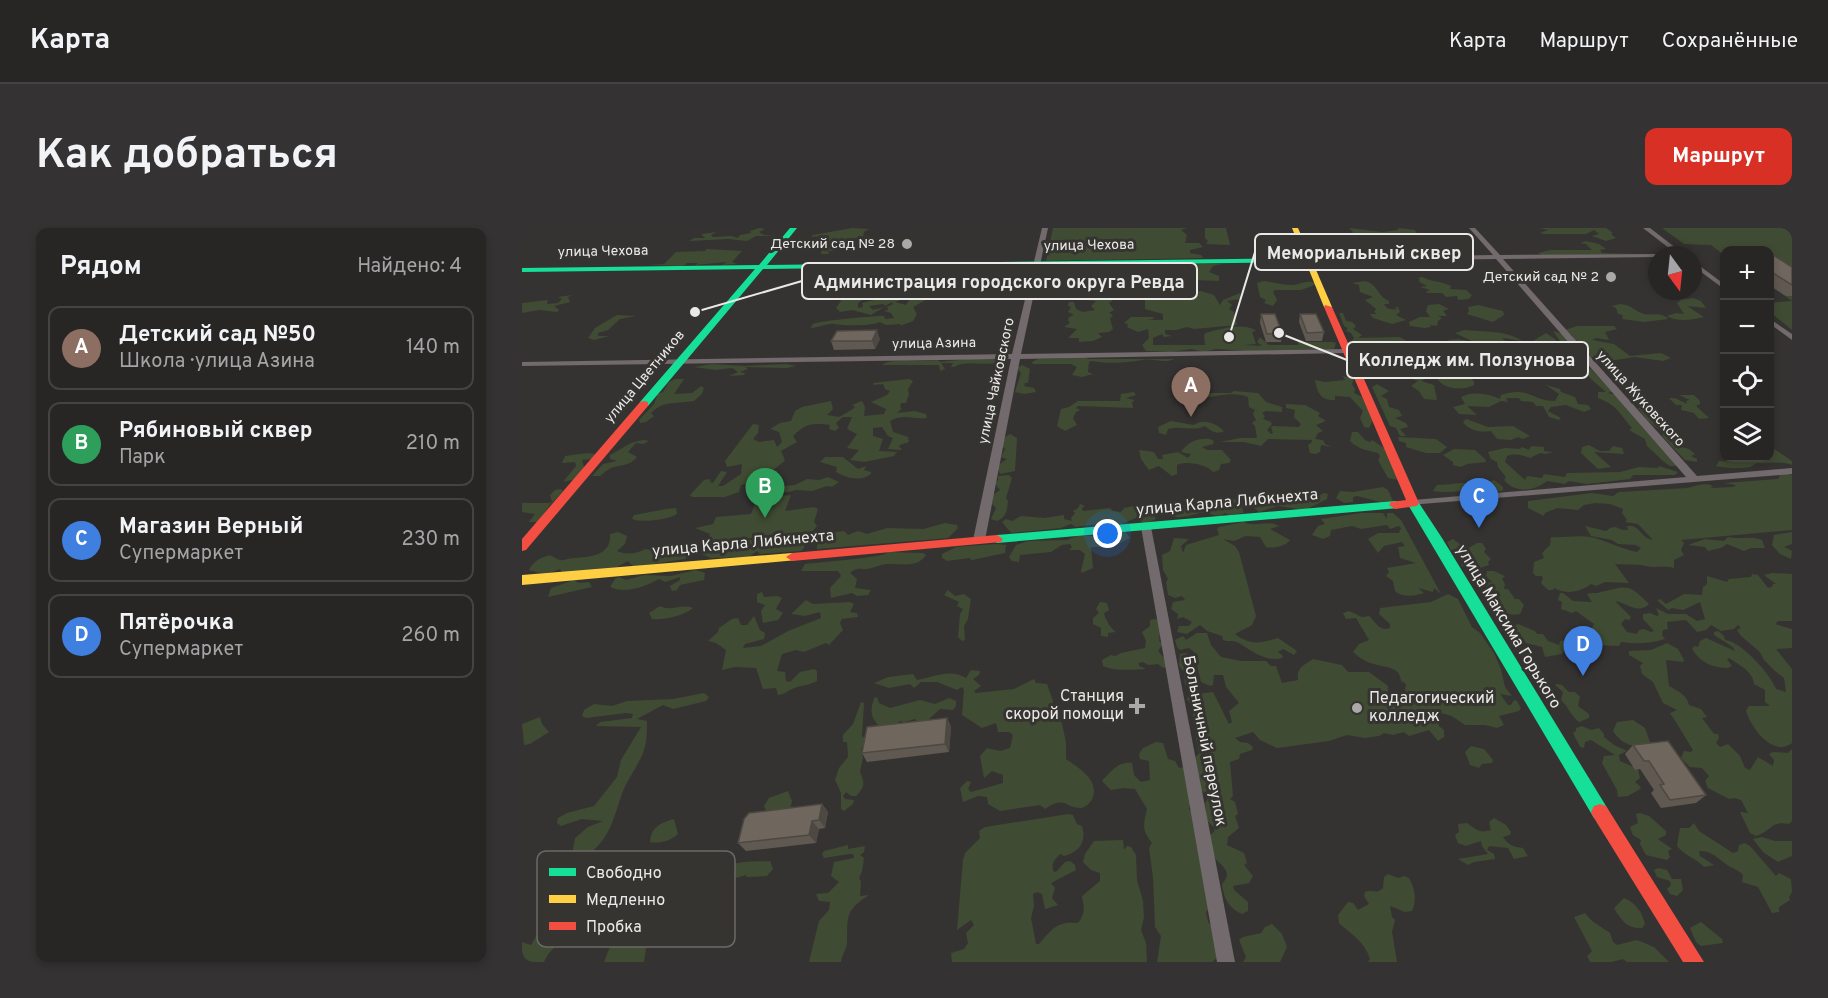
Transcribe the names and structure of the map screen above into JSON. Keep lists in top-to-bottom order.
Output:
{
  "streets": {
    "street": [
      "улица Чехова",
      "улица Азина",
      "улица Цветников",
      "улица Чайковского",
      "улица Жуковского",
      "улица Карла Либкнехта",
      "улица Максима Горького",
      "Больничный переулок"
    ]
  },
  "crossings": [
    ["улица Чехова", "улица Цветников"],
    ["улица Чехова", "улица Чайковского"],
    ["улица Чехова", "улица Жуковского"],
    ["улица Чехова", "улица Максима Горького"],
    ["улица Азина", "улица Цветников"],
    ["улица Азина", "улица Чайковского"],
    ["улица Азина", "улица Максима Горького"],
    ["улица Чайковского", "улица Карла Либкнехта"],
    ["улица Жуковского", "улица Карла Либкнехта"],
    ["улица Карла Либкнехта", "улица Максима Горького"],
    ["улица Карла Либкнехта", "Больничный переулок"]
  ],
  "places": {
    "other": [
      "Детский сад № 28",
      "Детский сад № 2",
      "Администрация городского округа Ревда",
      "Колледж им. Ползунова",
      "Мемориальный сквер",
      "Педагогический колледж"
    ],
    "health": ["Станция скорой помощи"]
  },
  "legend": ["Свободно", "Медленно", "Пробка"],
  "north": "bottom",
  "page": {
    "header": "Карта",
    "nav": ["Карта", "Маршрут", "Сохранённые"],
    "buttons": "Маршрут",
    "title": "Как добраться",
    "heading": ["Рядом", "Найдено: 4"],
    "map_buttons": ["+", "−"],
    "list": [
      {
        "mark": "A",
        "name": "Детский сад №50",
        "note": "Школа · улица Азина",
        "value": "140 m"
      },
      {
        "mark": "B",
        "name": "Рябиновый сквер",
        "note": "Парк",
        "value": "210 m"
      },
      {
        "mark": "C",
        "name": "Магазин Верный",
        "note": "Супермаркет",
        "value": "230 m"
      },
      {
        "mark": "D",
        "name": "Пятёрочка",
        "note": "Супермаркет",
        "value": "260 m"
      }
    ],
    "pins": [
      "A",
      "B",
      "C",
      "D"
    ]
  }
}
